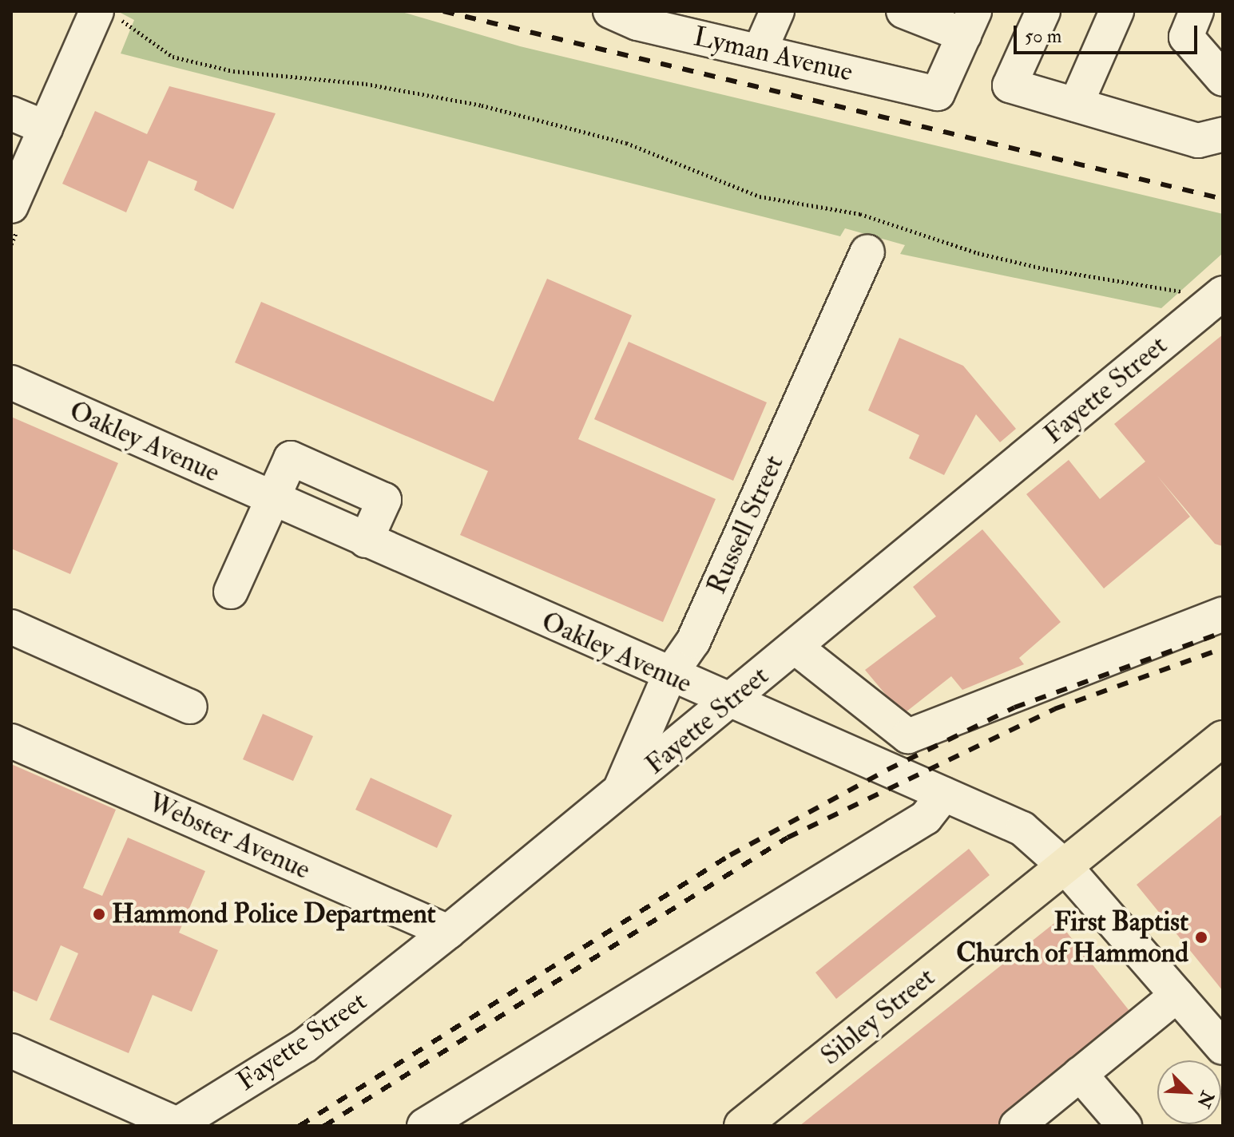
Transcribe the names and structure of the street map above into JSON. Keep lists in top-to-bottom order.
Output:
{
  "streets": {
    "main road": ["Sibley Street"],
    "street": [
      "Lyman Avenue",
      "Fayette Street",
      "Oakley Avenue",
      "Russell Street",
      "Webster Avenue"
    ]
  },
  "crossings": [
    ["Fayette Street", "Oakley Avenue"],
    ["Fayette Street", "Russell Street"],
    ["Fayette Street", "Webster Avenue"],
    ["Oakley Avenue", "Russell Street"],
    ["Oakley Avenue", "Sibley Street"]
  ],
  "places": ["Hammond Police Department", "First Baptist Church of Hammond"],
  "scale_bar": "50 m",
  "north": "bottom right"
}
